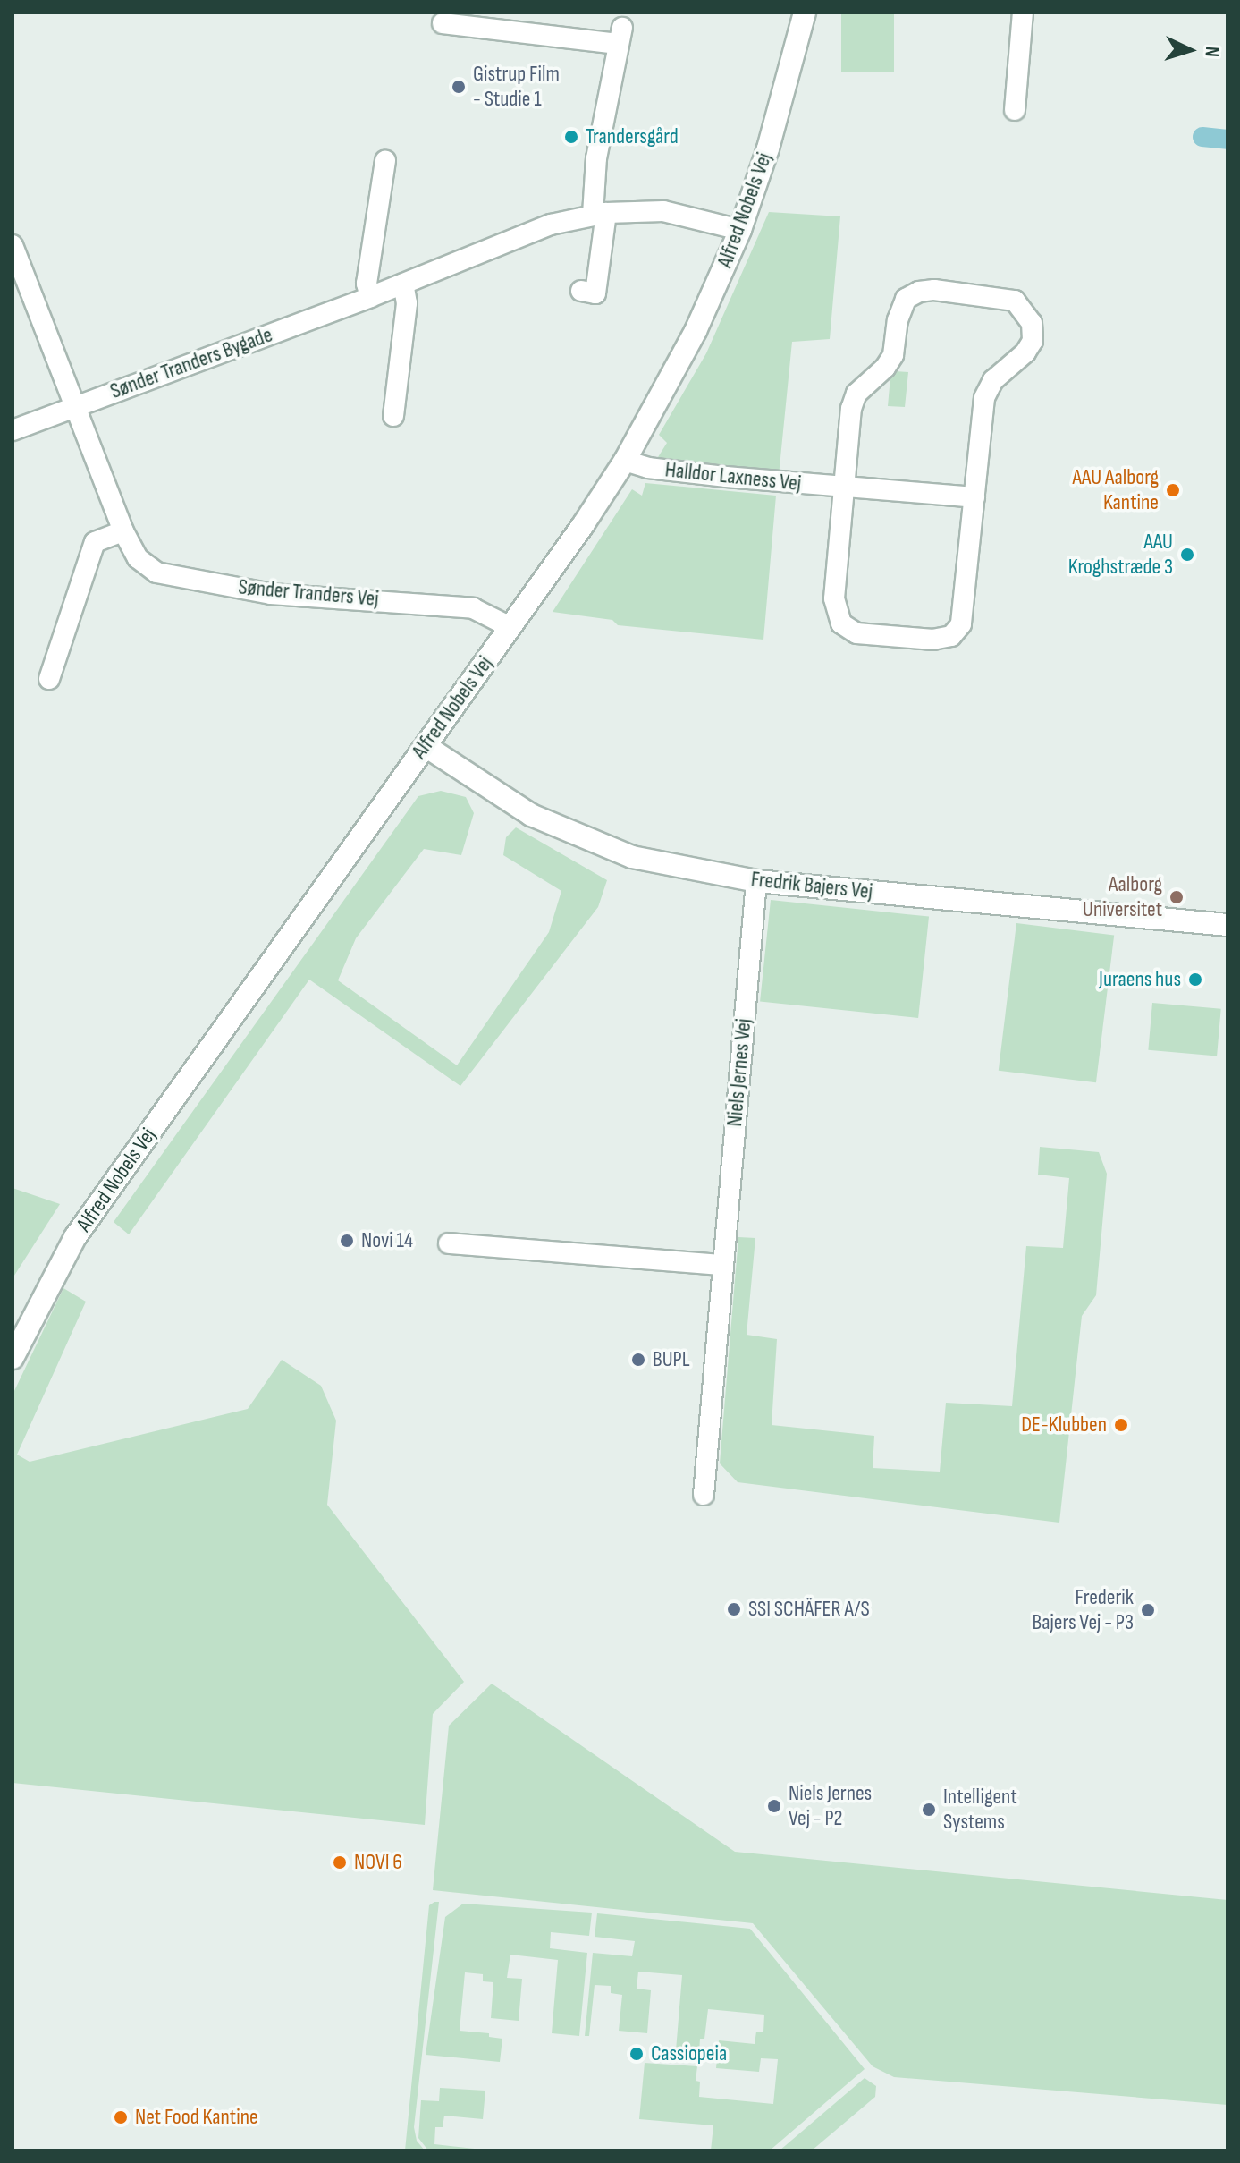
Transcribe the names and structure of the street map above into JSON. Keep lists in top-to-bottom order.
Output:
{
  "streets": {
    "street": [
      "Alfred Nobels Vej",
      "Sønder Tranders Bygade",
      "Halldor Laxness Vej",
      "Sønder Tranders Vej",
      "Fredrik Bajers Vej",
      "Niels Jernes Vej"
    ]
  },
  "crossings": [
    ["Alfred Nobels Vej", "Sønder Tranders Bygade"],
    ["Alfred Nobels Vej", "Halldor Laxness Vej"],
    ["Alfred Nobels Vej", "Sønder Tranders Vej"],
    ["Alfred Nobels Vej", "Fredrik Bajers Vej"],
    ["Sønder Tranders Bygade", "Sønder Tranders Vej"],
    ["Fredrik Bajers Vej", "Niels Jernes Vej"]
  ],
  "places": [
    "Gistrup Film - Studie 1",
    "Trandersgård",
    "AAU Aalborg Kantine",
    "AAU Kroghstræde 3",
    "Aalborg Universitet",
    "Juraens hus",
    "Novi 14",
    "BUPL",
    "DE-Klubben",
    "SSI SCHÄFER A/S",
    "Frederik Bajers Vej - P3",
    "Niels Jernes Vej - P2",
    "Intelligent Systems",
    "NOVI 6",
    "Cassiopeia",
    "Net Food Kantine"
  ],
  "north": "right"
}
